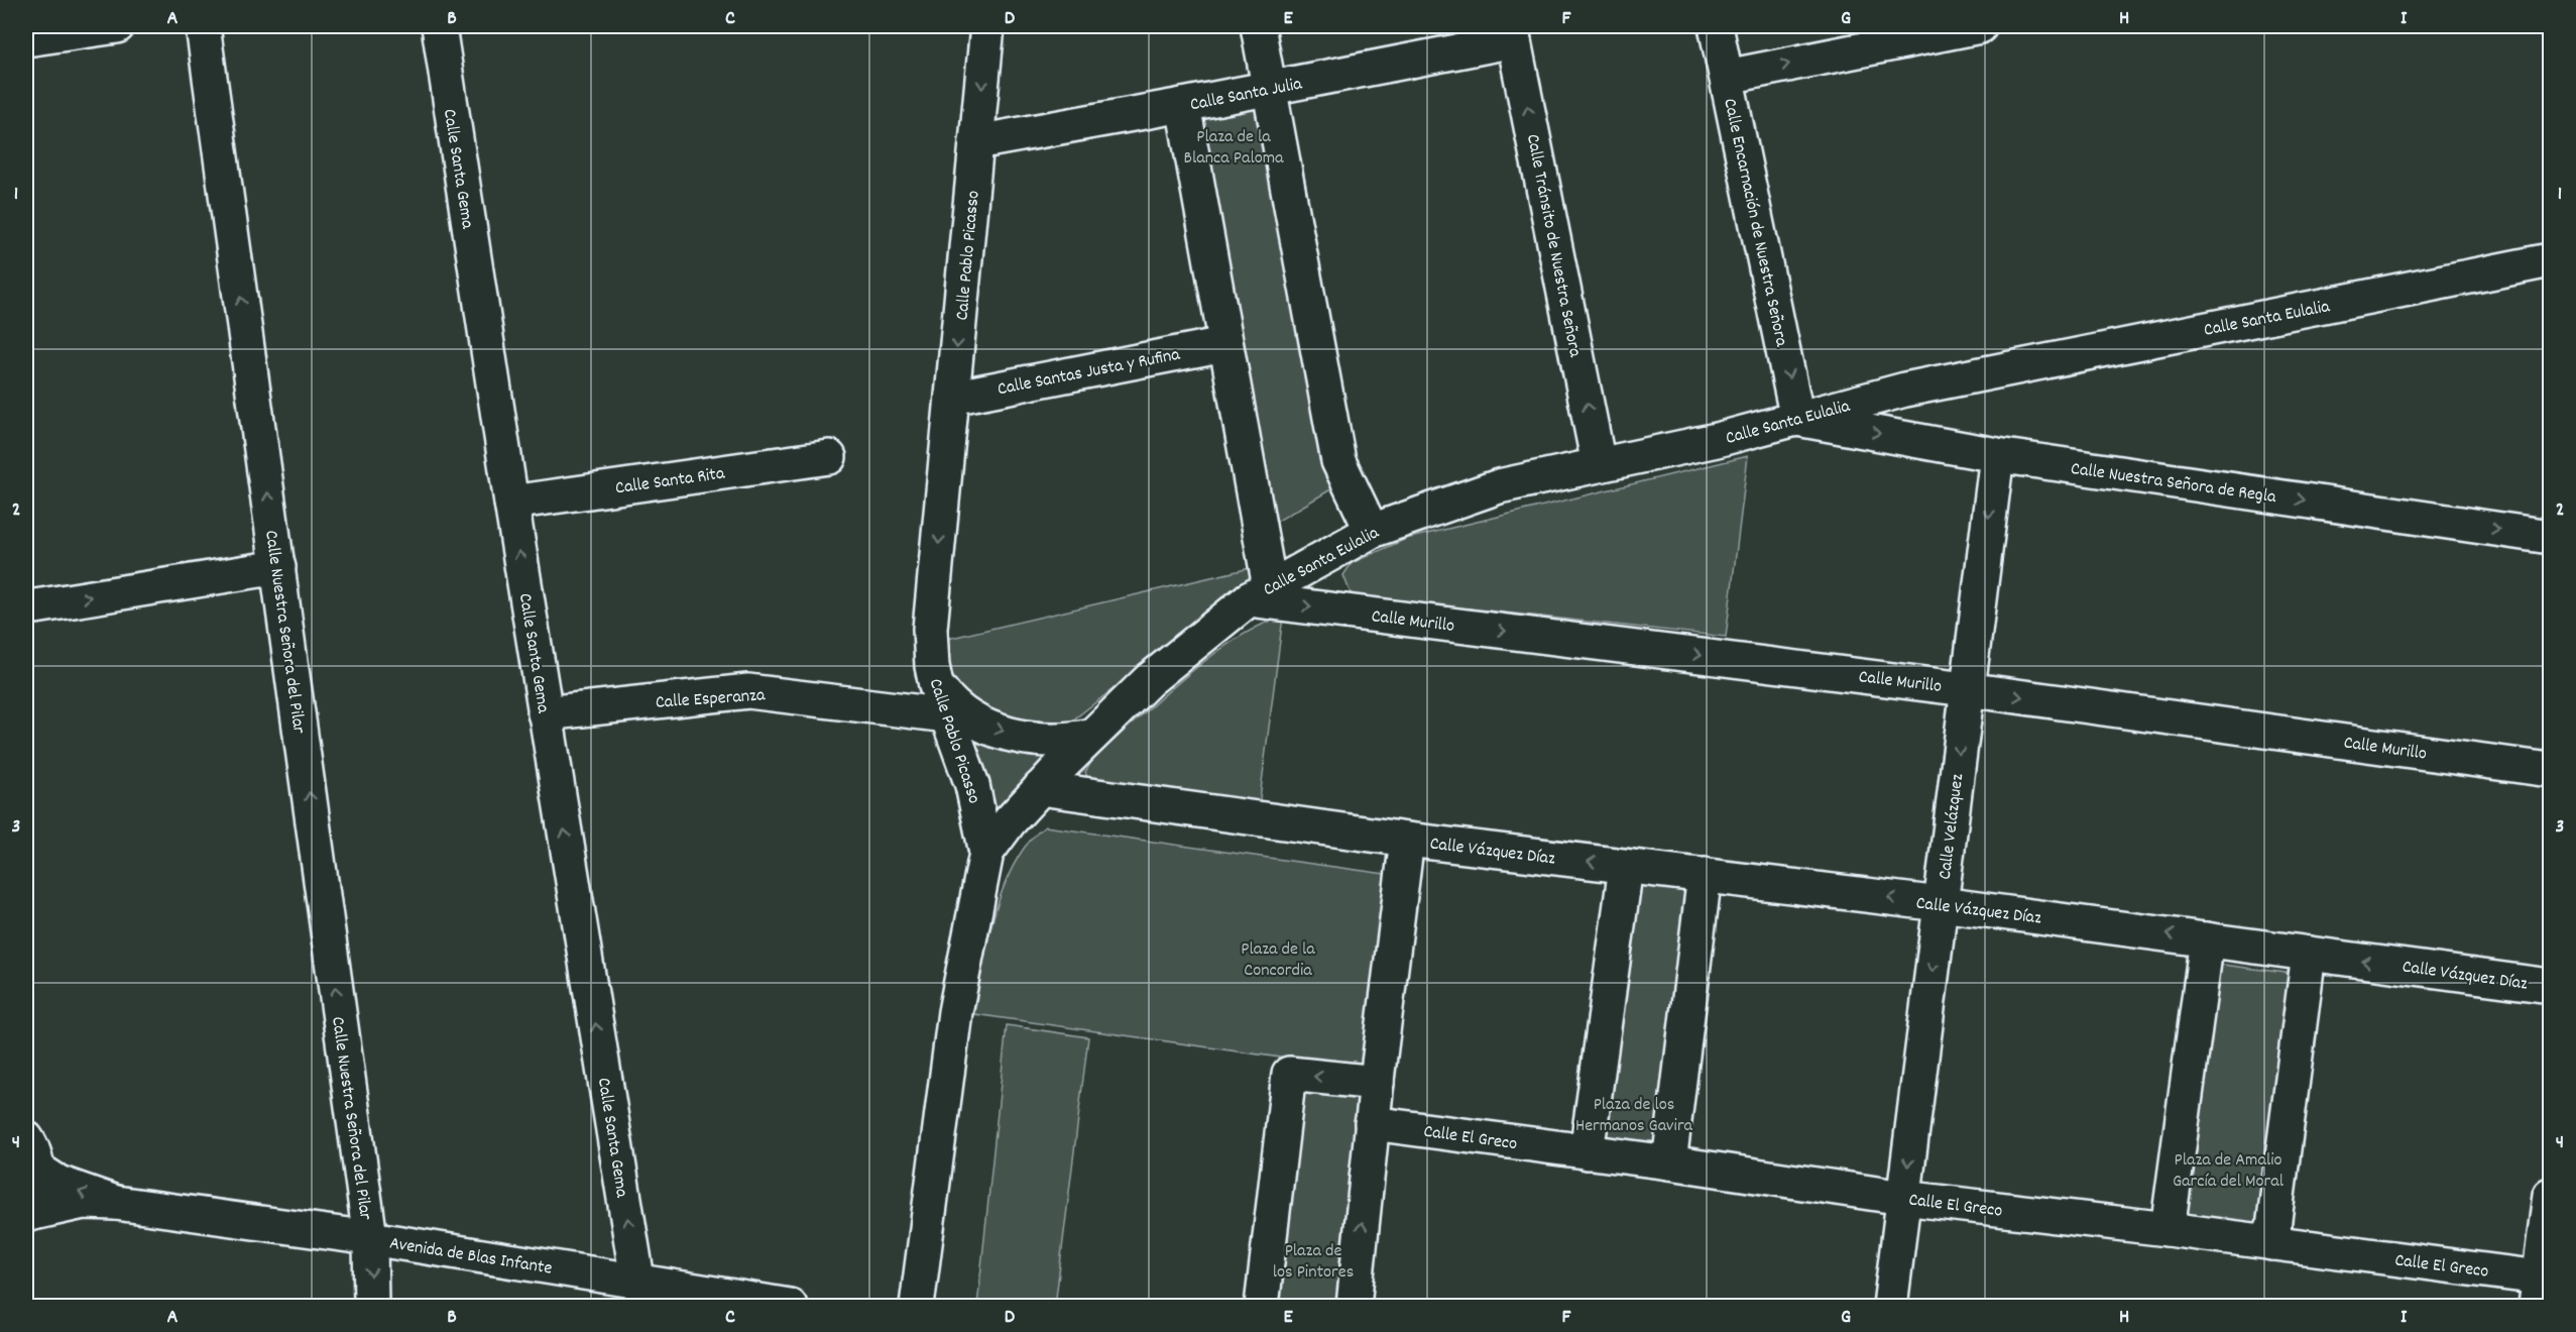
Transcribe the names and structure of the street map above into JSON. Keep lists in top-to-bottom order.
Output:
{
  "streets": {
    "street": [
      "Calle Santa Julia",
      "Calle Santa Gema",
      "Calle Encarnación de Nuestra Señora",
      "Calle Tránsito de Nuestra Señora",
      "Calle Pablo Picasso",
      "Calle Santa Eulalia",
      "Calle Santas Justa y Rufina",
      "Calle Santa Rita",
      "Calle Nuestra Señora de Regla",
      "Calle Murillo",
      "Calle Nuestra Señora del Pilar",
      "Calle Esperanza",
      "Calle Velázquez",
      "Calle Vázquez Díaz",
      "Calle El Greco",
      "Avenida de Blas Infante"
    ]
  },
  "crossings": [
    ["Calle Santa Julia", "Calle Tránsito de Nuestra Señora"],
    ["Calle Santa Julia", "Calle Pablo Picasso"],
    ["Calle Santa Gema", "Calle Santa Rita"],
    ["Calle Santa Gema", "Calle Esperanza"],
    ["Calle Santa Gema", "Avenida de Blas Infante"],
    ["Calle Encarnación de Nuestra Señora", "Calle Santa Eulalia"],
    ["Calle Encarnación de Nuestra Señora", "Calle Nuestra Señora de Regla"],
    ["Calle Tránsito de Nuestra Señora", "Calle Santa Eulalia"],
    ["Calle Pablo Picasso", "Calle Santa Eulalia"],
    ["Calle Pablo Picasso", "Calle Santas Justa y Rufina"],
    ["Calle Pablo Picasso", "Calle Esperanza"],
    ["Calle Santa Eulalia", "Calle Nuestra Señora de Regla"],
    ["Calle Santa Eulalia", "Calle Murillo"],
    ["Calle Santa Eulalia", "Calle Vázquez Díaz"],
    ["Calle Nuestra Señora de Regla", "Calle Velázquez"],
    ["Calle Murillo", "Calle Velázquez"],
    ["Calle Nuestra Señora del Pilar", "Avenida de Blas Infante"],
    ["Calle Velázquez", "Calle Vázquez Díaz"],
    ["Calle Velázquez", "Calle El Greco"]
  ],
  "one_way": [
    "Calle Santa Gema",
    "Calle Encarnación de Nuestra Señora",
    "Calle Nuestra Señora de Regla",
    "Calle Murillo",
    "Calle Nuestra Señora del Pilar",
    "Calle Vázquez Díaz"
  ],
  "parks": [
    "Plaza de la Blanca Paloma",
    "Plaza de la Concordia",
    "Plaza de los Hermanos Gavira",
    "Plaza de Amalio García del Moral",
    "Plaza de los Pintores"
  ],
  "grid": {
    "columns": [
      "A",
      "B",
      "C",
      "D",
      "E",
      "F",
      "G",
      "H",
      "I"
    ],
    "rows": [
      "1",
      "2",
      "3",
      "4"
    ]
  }
}
